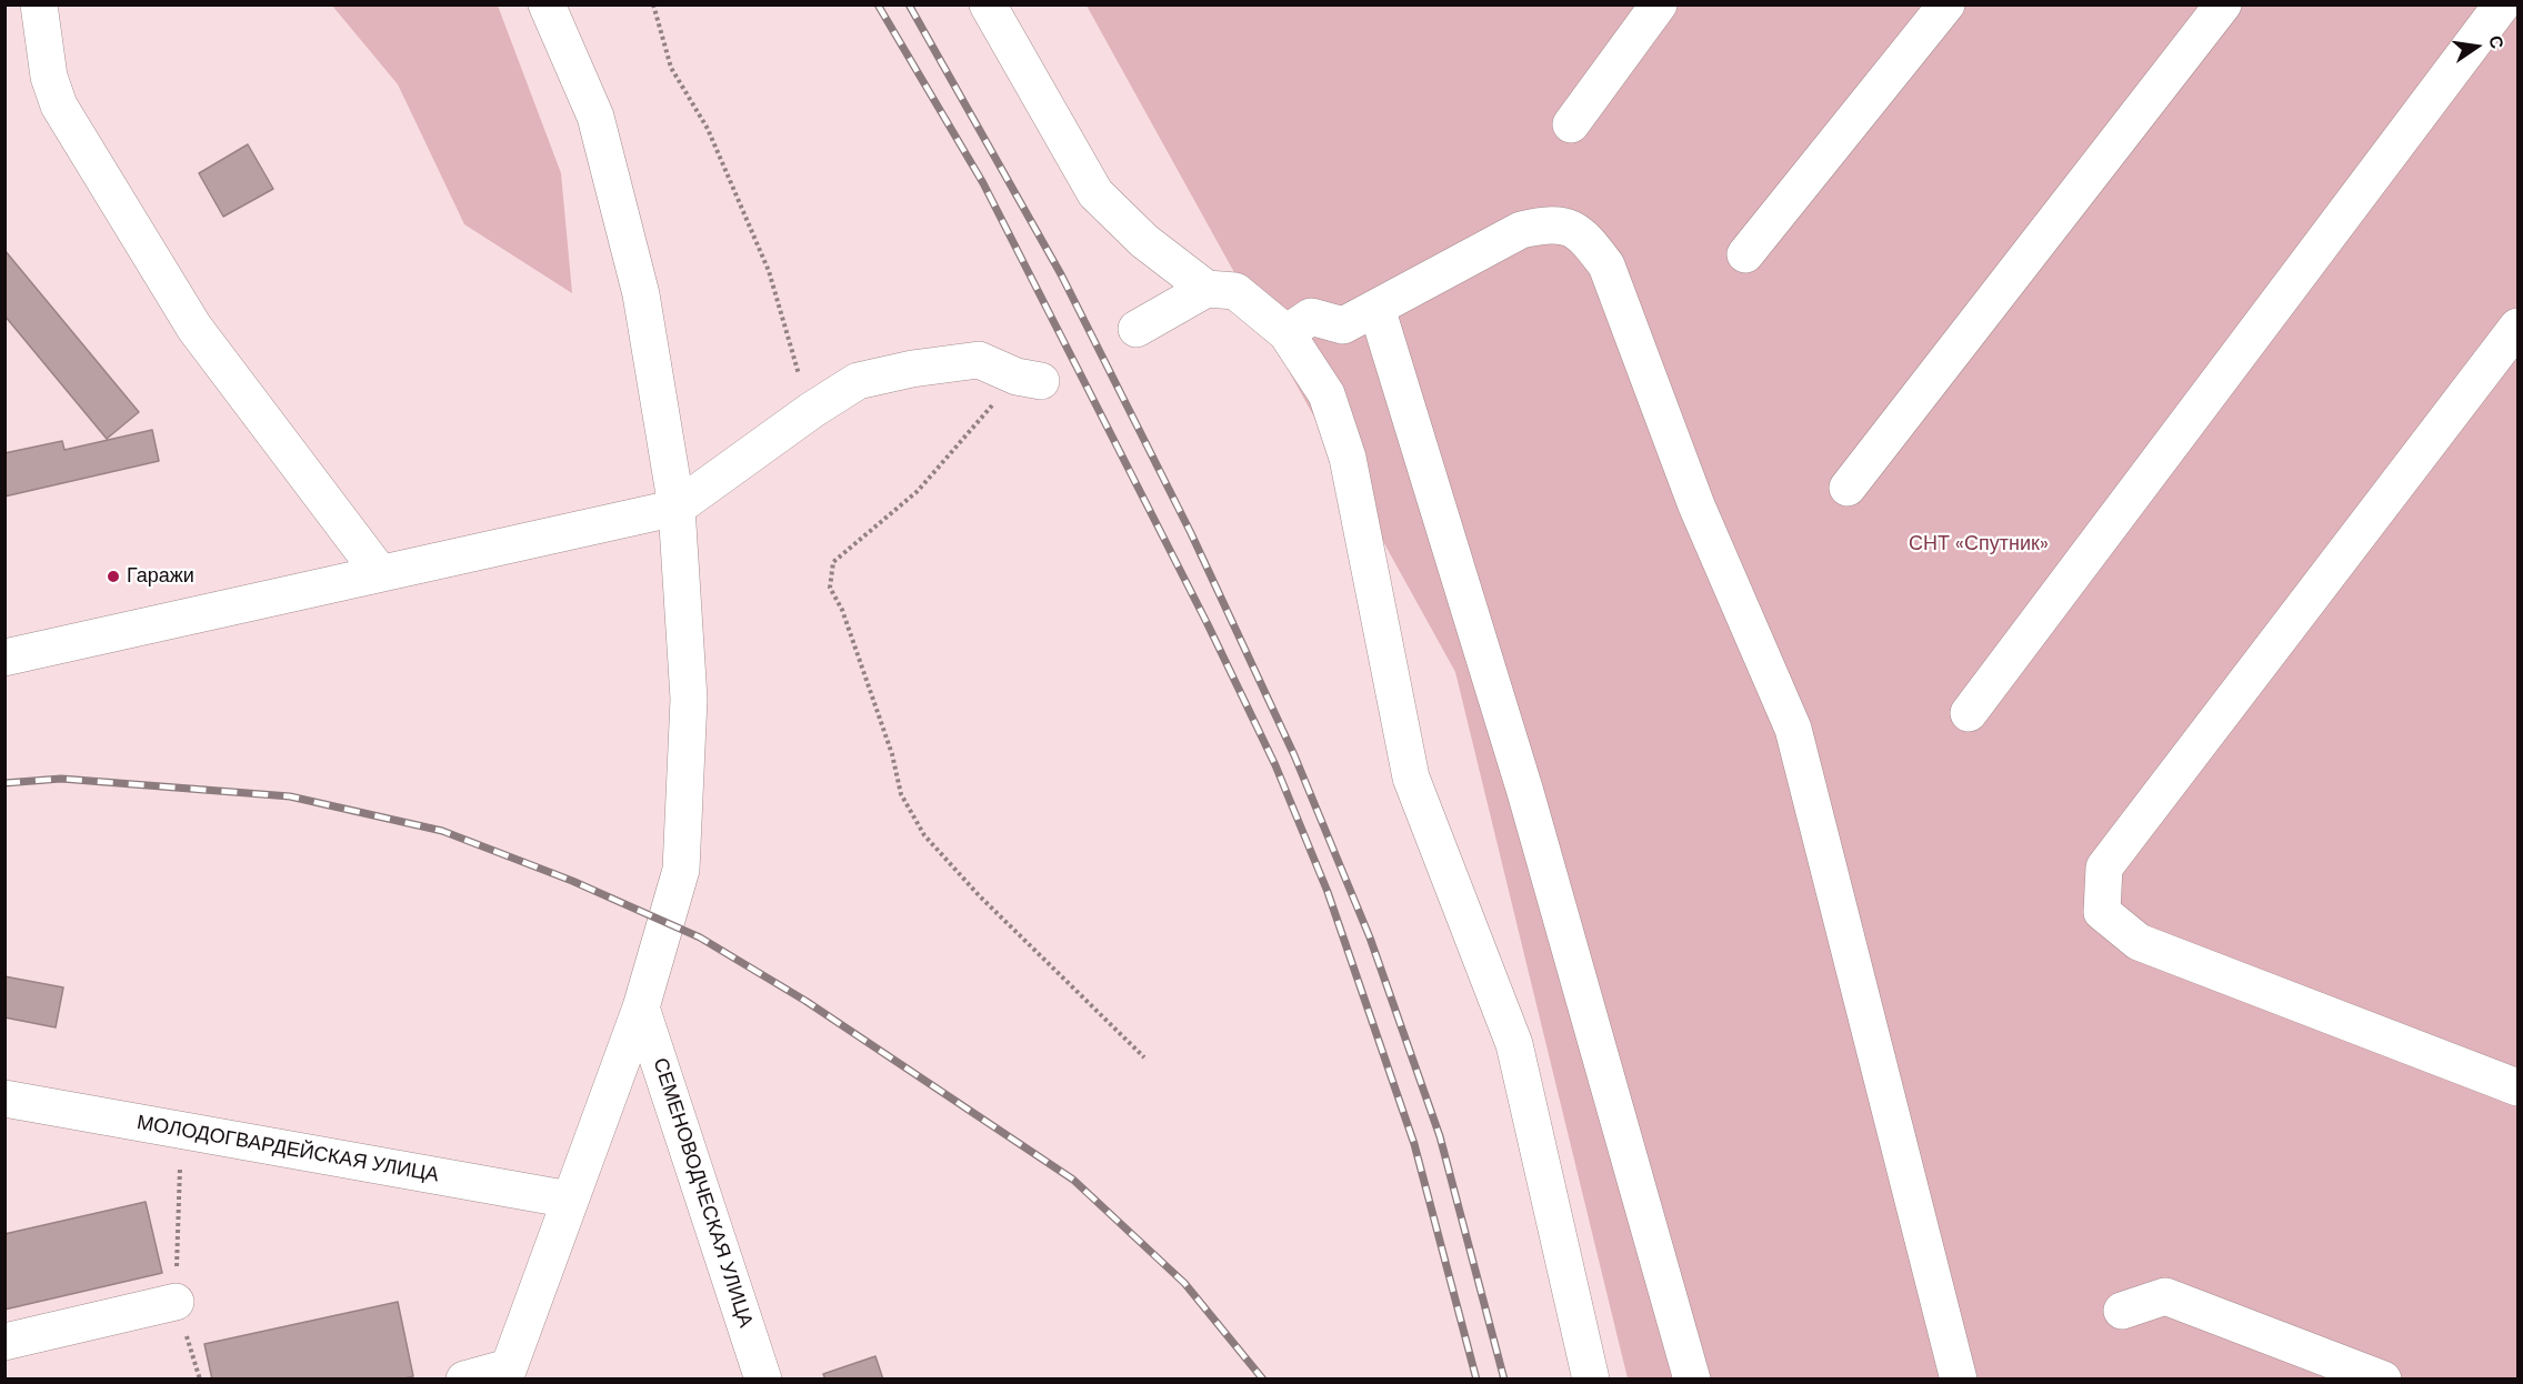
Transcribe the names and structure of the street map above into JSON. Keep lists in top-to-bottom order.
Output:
{
  "streets": {
    "street": ["МОЛОДОГВАРДЕЙСКАЯ УЛИЦА", "СЕМЕНОВОДЧЕСКАЯ УЛИЦА"]
  },
  "parks": ["СНТ «Спутник»"],
  "places": ["Гаражи"],
  "north": "right"
}
